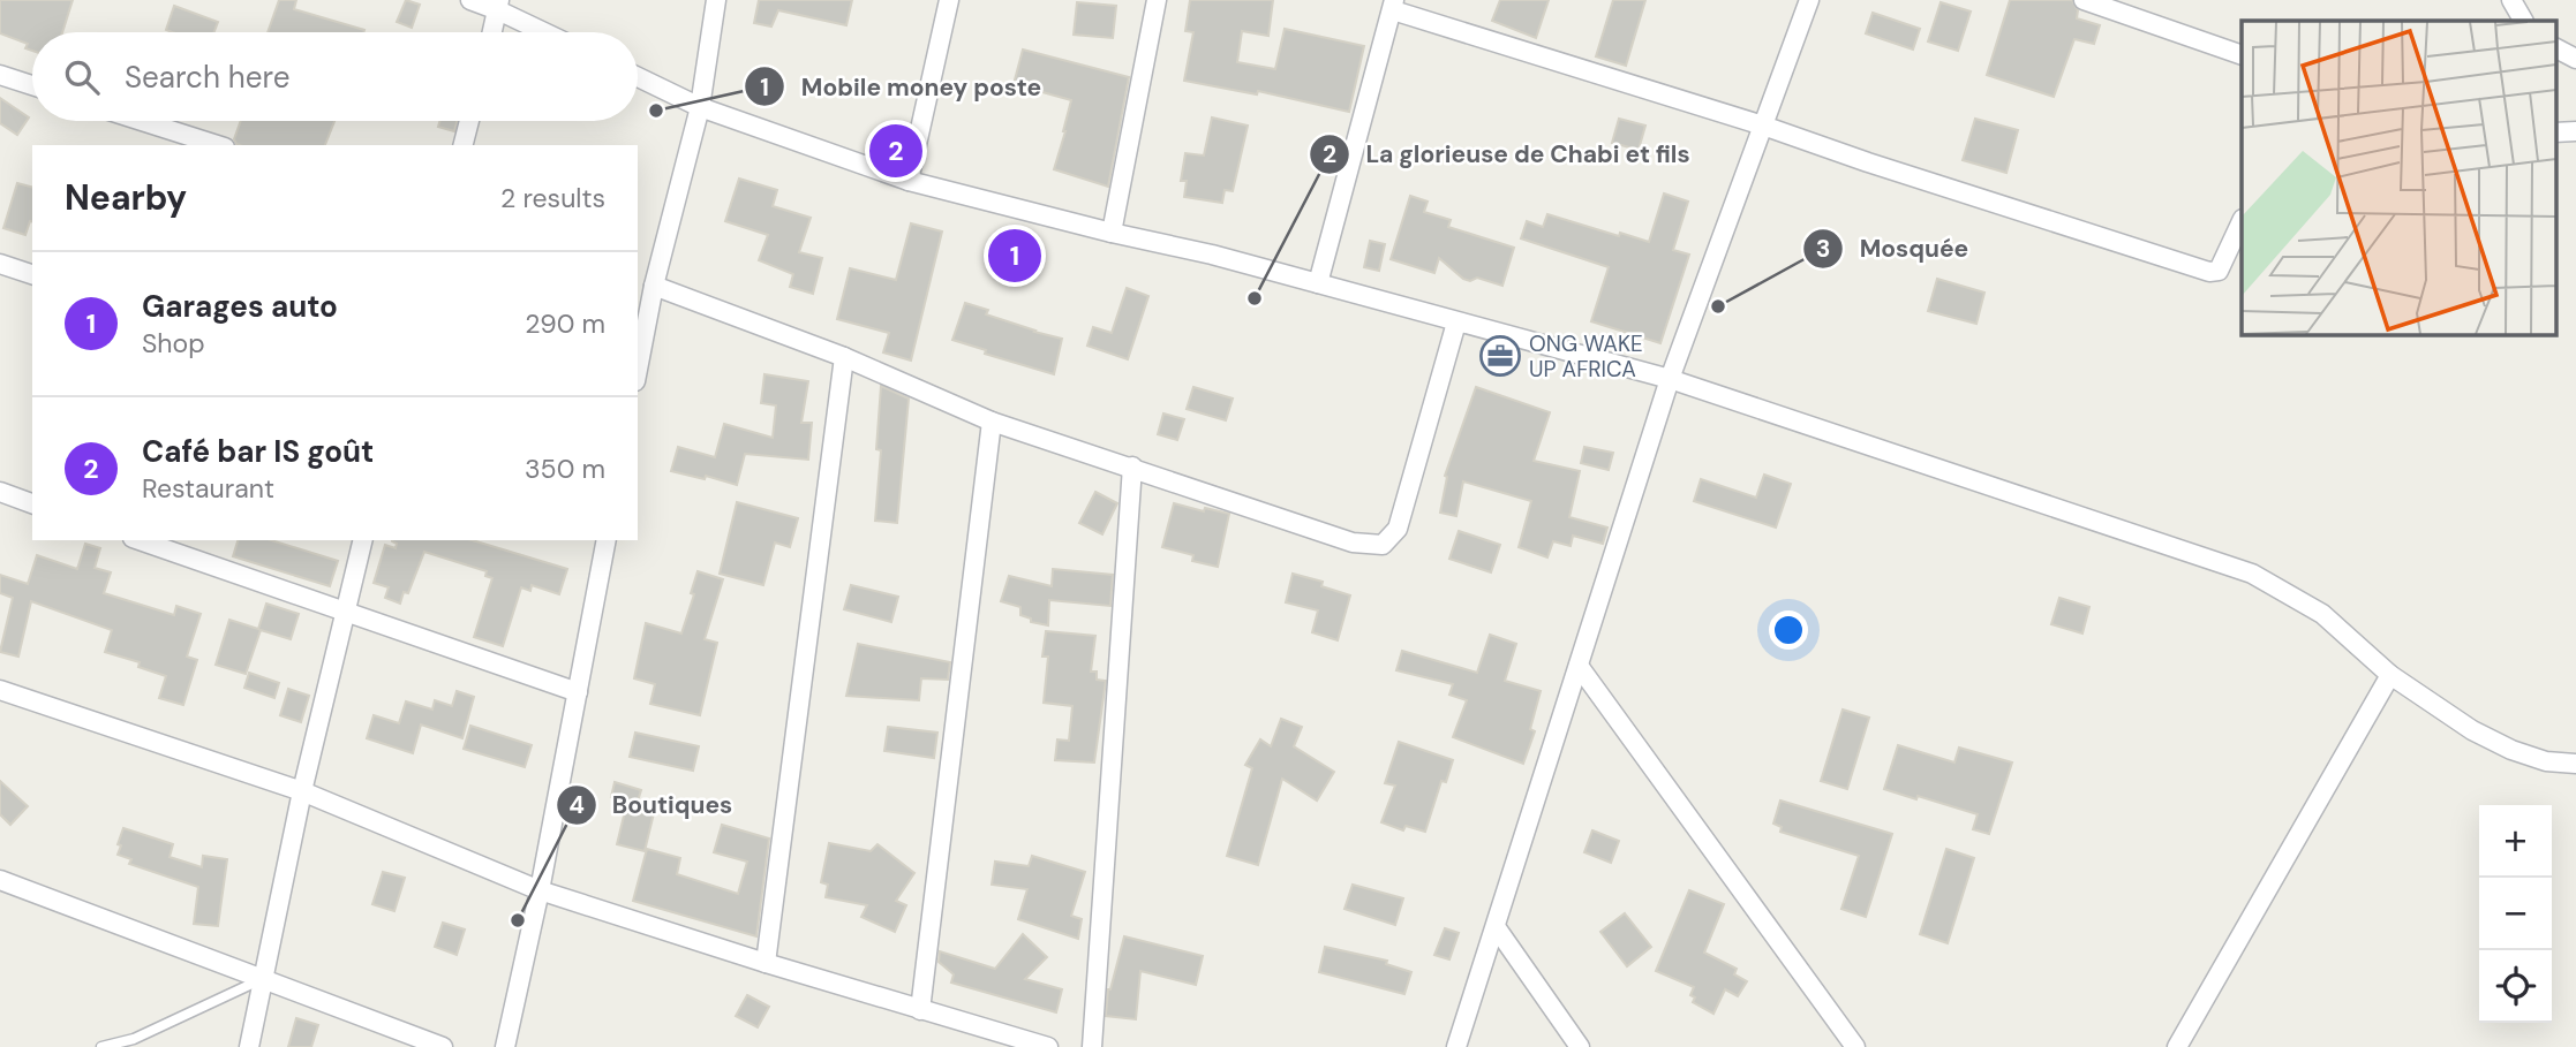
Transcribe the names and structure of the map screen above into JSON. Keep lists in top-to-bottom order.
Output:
{
  "places": {
    "other": [
      "Mobile money poste",
      "La glorieuse de Chabi et fils",
      "Mosquée",
      "Boutiques"
    ],
    "office": ["ONG WAKE UP AFRICA"]
  },
  "page": {
    "search": "Search here",
    "pins": ["2", "1"],
    "heading": ["Nearby", "2 results"],
    "list": [
      {
        "mark": "1",
        "name": "Garages auto",
        "note": "Shop",
        "value": "290 m"
      },
      {
        "mark": "2",
        "name": "Café bar IS goût",
        "note": "Restaurant",
        "value": "350 m"
      }
    ],
    "map_buttons": ["+", "−"]
  }
}
